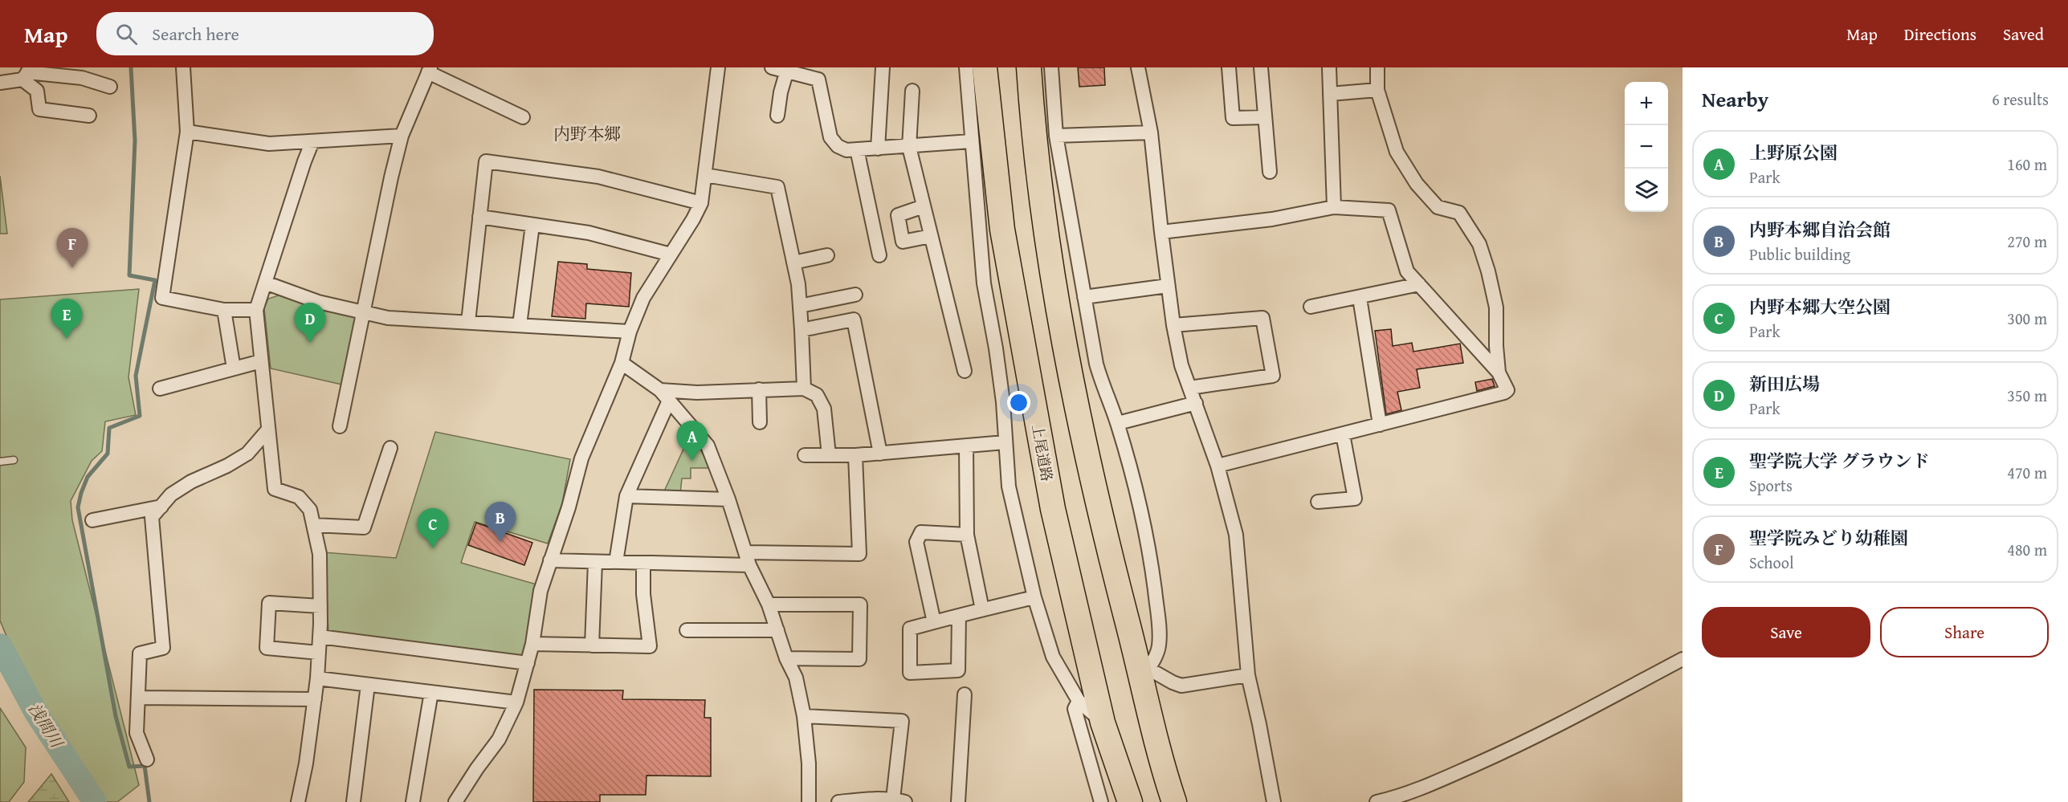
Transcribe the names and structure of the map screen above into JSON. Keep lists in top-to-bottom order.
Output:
{
  "streets": {
    "highway": ["上尾道路"]
  },
  "districts": ["内野本郷"],
  "water": ["浅間川"],
  "page": {
    "header": "Map",
    "search": "Search here",
    "nav": ["Map", "Directions", "Saved"],
    "heading": ["Nearby", "6 results"],
    "map_buttons": ["+", "−"],
    "list": [
      {
        "mark": "A",
        "name": "上野原公園",
        "note": "Park",
        "value": "160 m"
      },
      {
        "mark": "B",
        "name": "内野本郷自治会館",
        "note": "Public building",
        "value": "270 m"
      },
      {
        "mark": "C",
        "name": "内野本郷大空公園",
        "note": "Park",
        "value": "300 m"
      },
      {
        "mark": "D",
        "name": "新田広場",
        "note": "Park",
        "value": "350 m"
      },
      {
        "mark": "E",
        "name": "聖学院大学 グラウンド",
        "note": "Sports",
        "value": "470 m"
      },
      {
        "mark": "F",
        "name": "聖学院みどり幼稚園",
        "note": "School",
        "value": "480 m"
      }
    ],
    "pins": [
      "F",
      "E",
      "D",
      "A",
      "B",
      "C"
    ],
    "buttons": ["Save", "Share"]
  }
}
